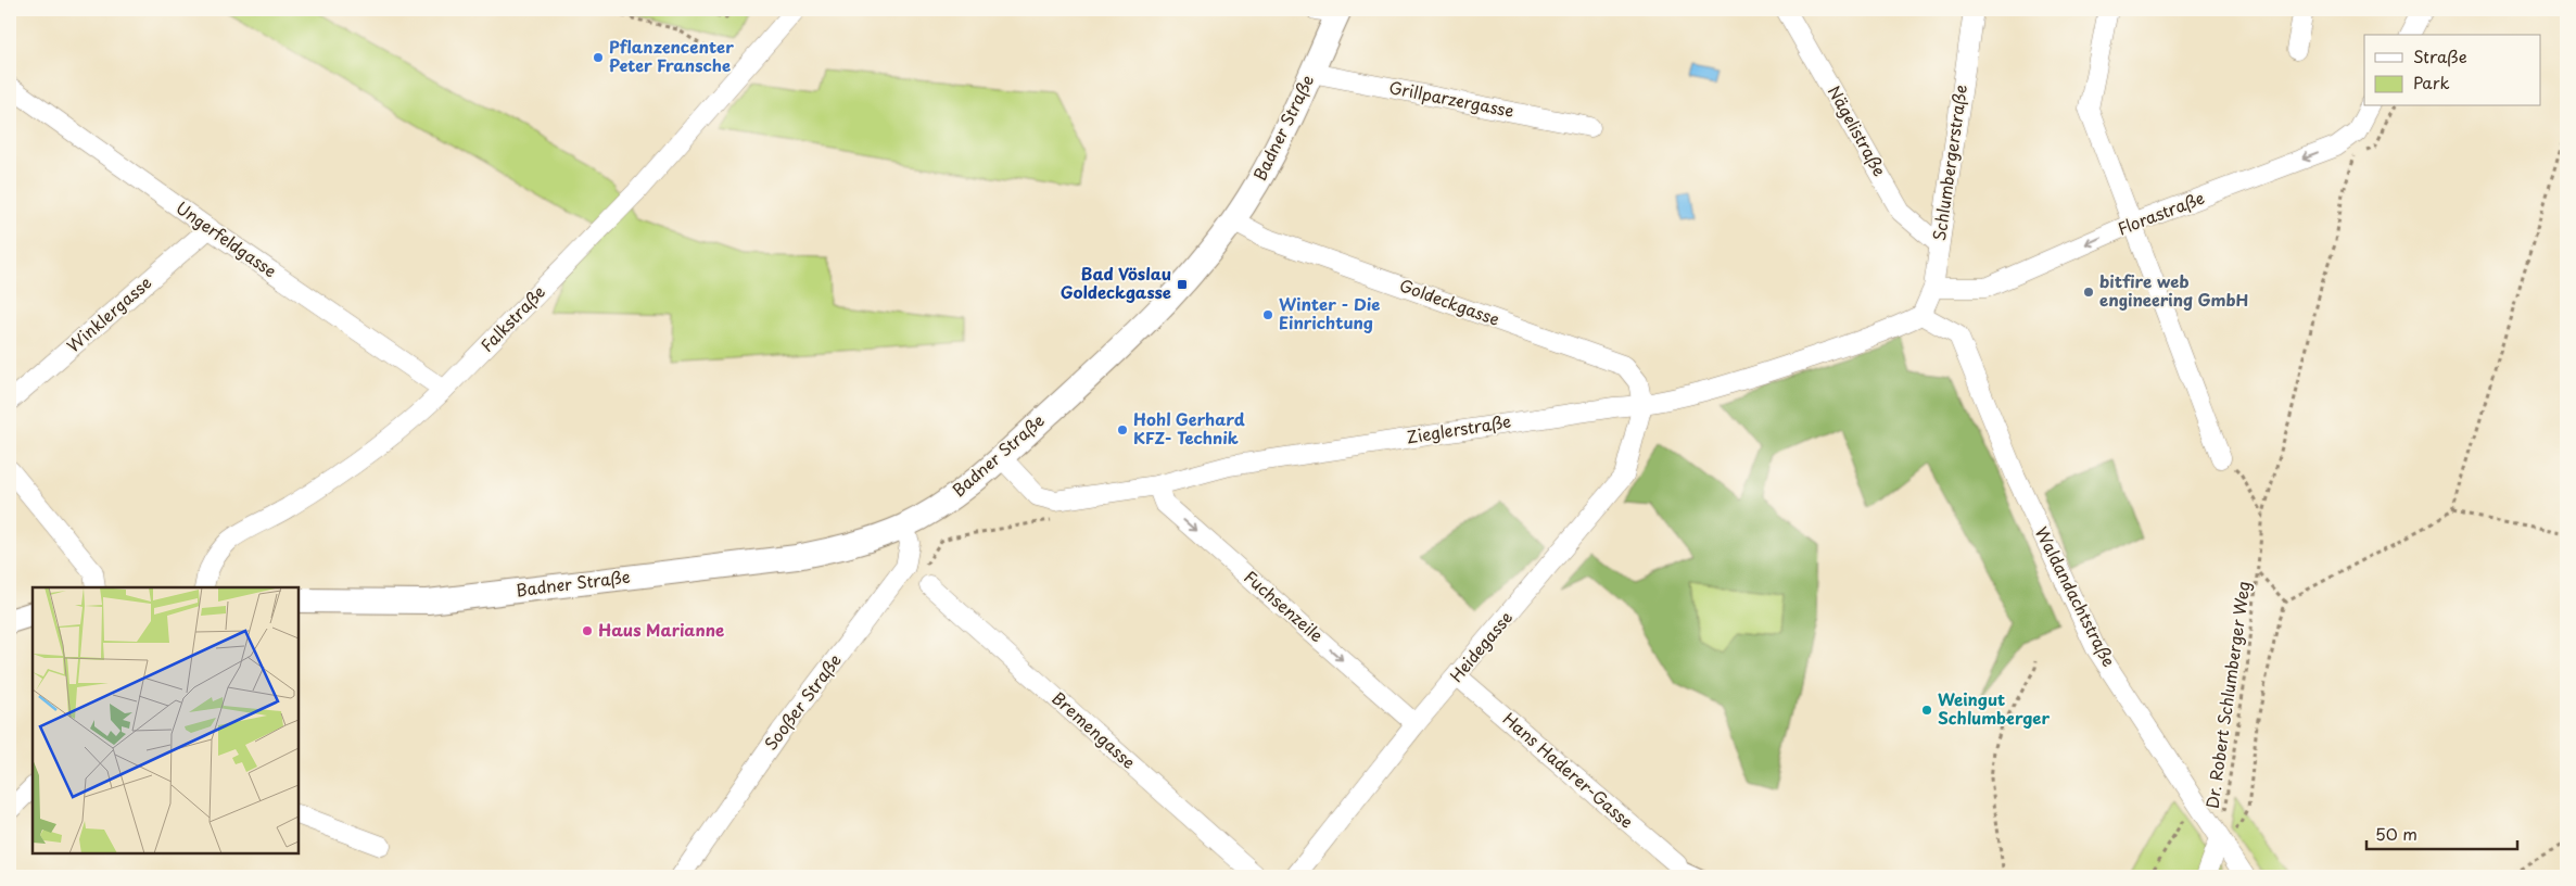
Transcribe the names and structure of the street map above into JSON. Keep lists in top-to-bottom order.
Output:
{
  "streets": {
    "street": [
      "Grillparzergasse",
      "Badner Straße",
      "Nägelistraße",
      "Schlumbergerstraße",
      "Florastraße",
      "Ungerfeldgasse",
      "Goldeckgasse",
      "Winklergasse",
      "Falkstraße",
      "Zieglerstraße",
      "Waldandachtstraße",
      "Fuchsenzeile",
      "Heidegasse",
      "Sooßer Straße",
      "Bremengasse",
      "Hans Haderer-Gasse"
    ],
    "path": ["Dr. Robert Schlumberger Weg"]
  },
  "crossings": [
    ["Grillparzergasse", "Badner Straße"],
    ["Badner Straße", "Goldeckgasse"],
    ["Badner Straße", "Sooßer Straße"],
    ["Nägelistraße", "Schlumbergerstraße"],
    ["Schlumbergerstraße", "Florastraße"],
    ["Schlumbergerstraße", "Zieglerstraße"],
    ["Schlumbergerstraße", "Waldandachtstraße"],
    ["Ungerfeldgasse", "Winklergasse"],
    ["Ungerfeldgasse", "Falkstraße"],
    ["Goldeckgasse", "Zieglerstraße"],
    ["Goldeckgasse", "Heidegasse"],
    ["Zieglerstraße", "Waldandachtstraße"],
    ["Zieglerstraße", "Fuchsenzeile"],
    ["Zieglerstraße", "Heidegasse"],
    ["Waldandachtstraße", "Dr. Robert Schlumberger Weg"],
    ["Fuchsenzeile", "Heidegasse"],
    ["Heidegasse", "Hans Haderer-Gasse"]
  ],
  "one_way": ["Florastraße", "Fuchsenzeile"],
  "places": {
    "other": [
      "Pflanzencenter Peter Fransche",
      "bitfire web engineering GmbH",
      "Winter - Die Einrichtung",
      "Hohl Gerhard KFZ- Technik",
      "Haus Marianne",
      "Weingut Schlumberger"
    ],
    "transit": ["Bad Vöslau Goldeckgasse"]
  },
  "legend": ["Straße", "Park"],
  "scale_bar": "50 m"
}
